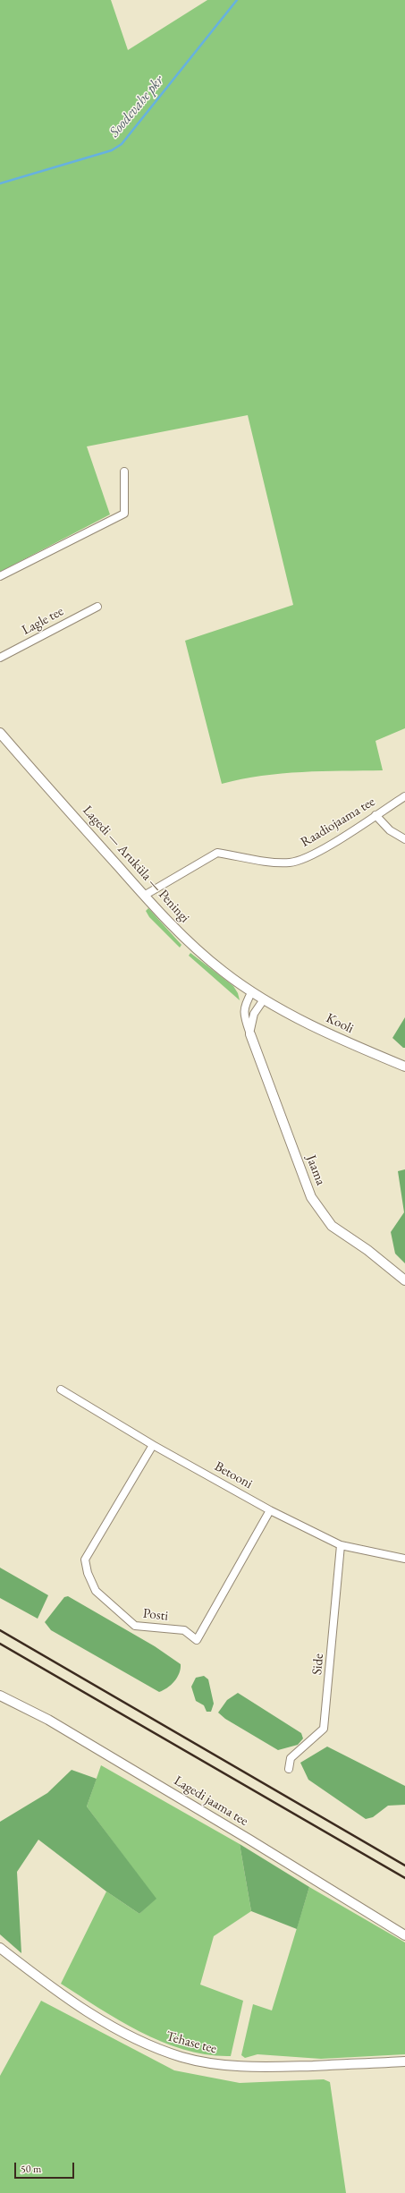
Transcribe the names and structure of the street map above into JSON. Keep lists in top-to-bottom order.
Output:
{
  "streets": {
    "street": [
      "Lagle tee",
      "Raadiojaama tee",
      "Lagedi — Aruküla — Peningi",
      "Kooli",
      "Jaama",
      "Betooni",
      "Posti",
      "Side",
      "Lagedi jaama tee",
      "Tehase tee"
    ]
  },
  "crossings": [
    ["Raadiojaama tee", "Lagedi — Aruküla — Peningi"],
    ["Lagedi — Aruküla — Peningi", "Kooli"],
    ["Lagedi — Aruküla — Peningi", "Jaama"],
    ["Kooli", "Jaama"],
    ["Betooni", "Posti"],
    ["Betooni", "Side"]
  ],
  "water": ["Soodevahe pkr"],
  "scale_bar": "50 m"
}
